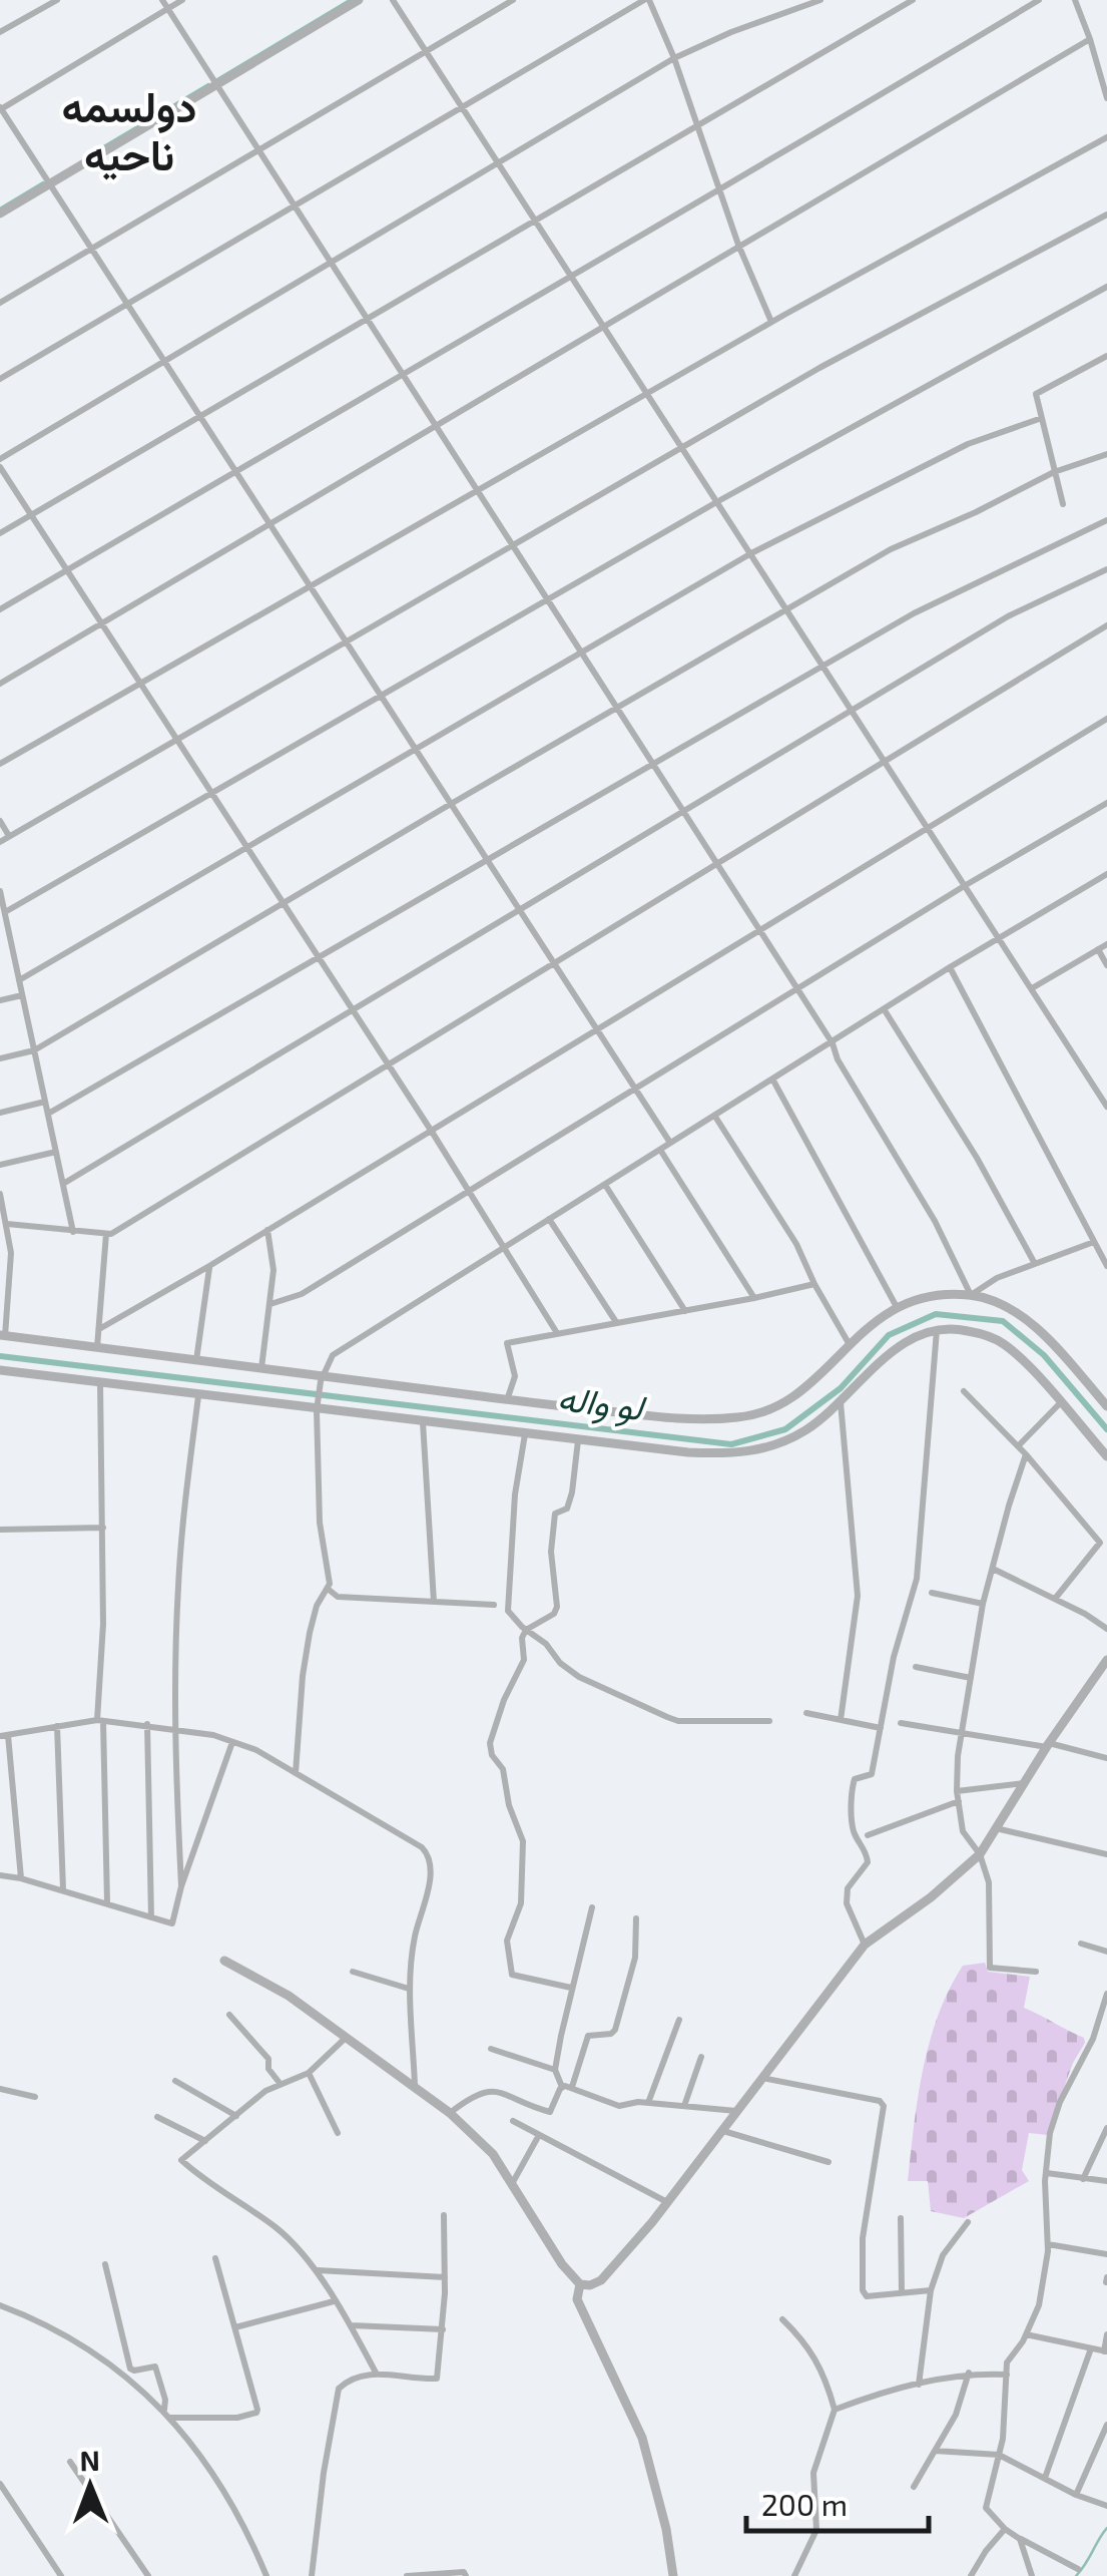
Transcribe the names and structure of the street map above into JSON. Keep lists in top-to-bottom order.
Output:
{
  "districts": ["دولسمه ناحیه"],
  "water": ["لو واله"],
  "scale_bar": "200 m",
  "north": "top"
}
